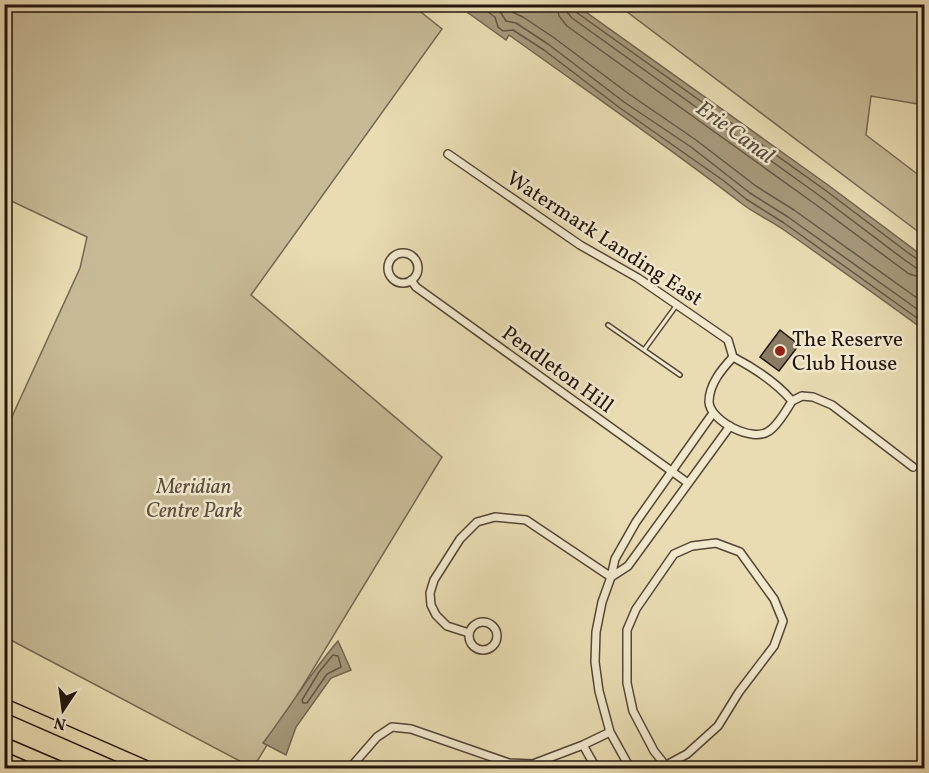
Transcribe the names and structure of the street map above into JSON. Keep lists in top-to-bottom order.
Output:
{
  "streets": {
    "street": ["Watermark Landing East", "Pendleton Hill"]
  },
  "water": ["Erie Canal"],
  "parks": ["Meridian Centre Park"],
  "places": ["The Reserve Club House"],
  "north": "bottom"
}
